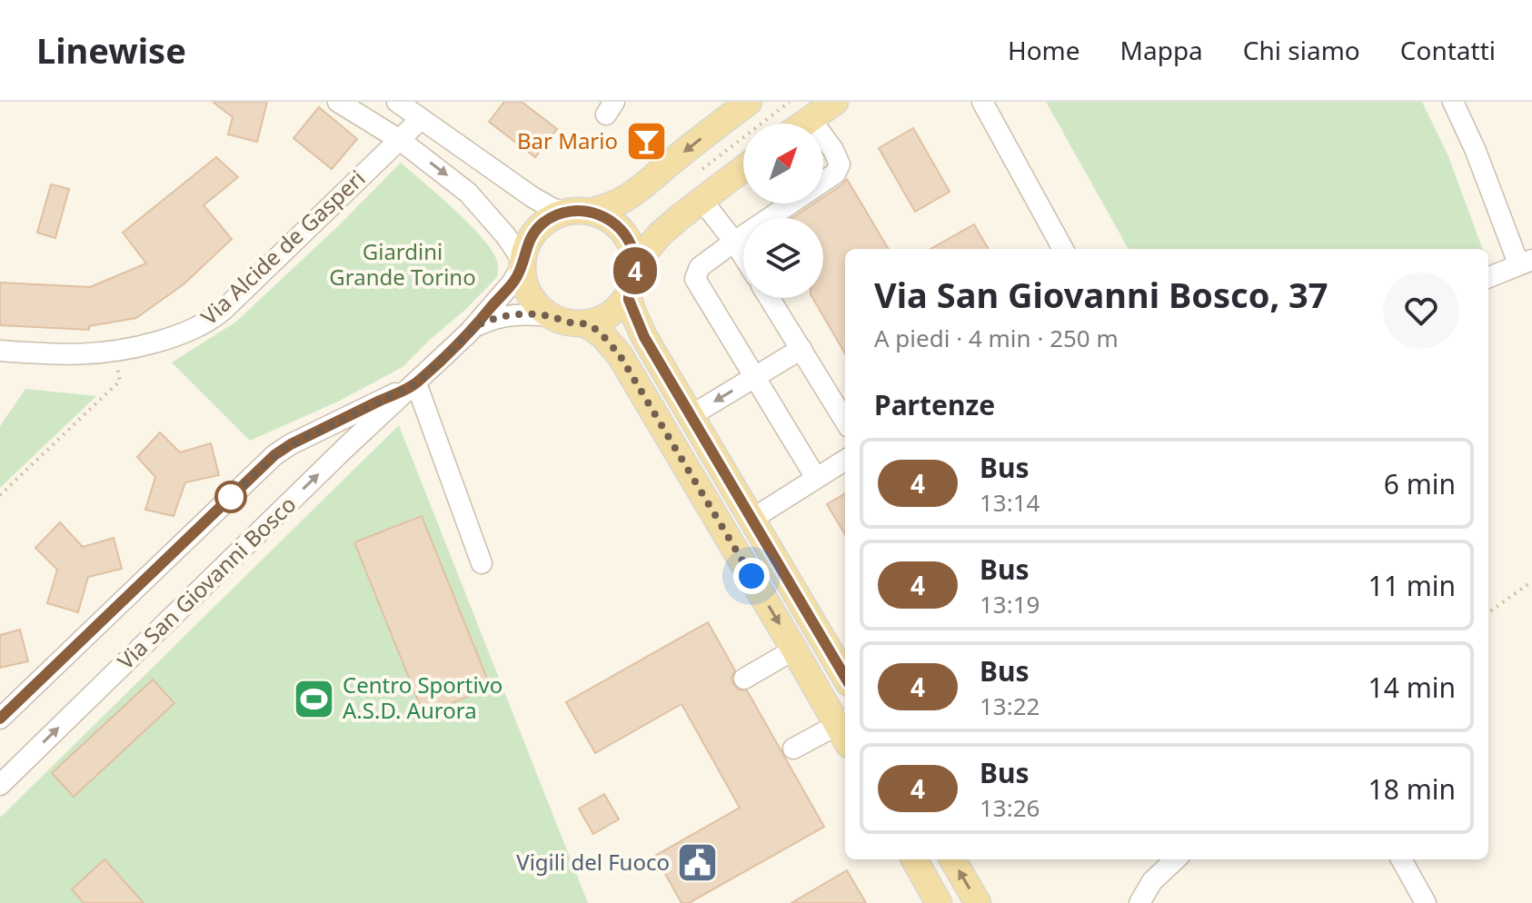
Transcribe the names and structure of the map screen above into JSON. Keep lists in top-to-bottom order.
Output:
{
  "streets": {
    "street": ["Via Alcide de Gasperi", "Via San Giovanni Bosco"]
  },
  "parks": ["Giardini Grande Torino"],
  "places": {
    "bar": ["Bar Mario"],
    "sports": ["Centro Sportivo A.S.D. Aurora"],
    "public building": ["Vigili del Fuoco"]
  },
  "lines": ["bus line 4"],
  "north": "top right",
  "page": {
    "header": "Linewise",
    "nav": [
      "Home",
      "Mappa",
      "Chi siamo",
      "Contatti"
    ],
    "on_map": "4",
    "heading": [
      ["Via San Giovanni Bosco, 37", "A piedi · 4 min · 250 m"],
      "Partenze"
    ],
    "list": [
      {
        "mark": "4",
        "name": "Bus",
        "note": "13:14",
        "value": "6 min"
      },
      {
        "mark": "4",
        "name": "Bus",
        "note": "13:19",
        "value": "11 min"
      },
      {
        "mark": "4",
        "name": "Bus",
        "note": "13:22",
        "value": "14 min"
      },
      {
        "mark": "4",
        "name": "Bus",
        "note": "13:26",
        "value": "18 min"
      }
    ]
  }
}
